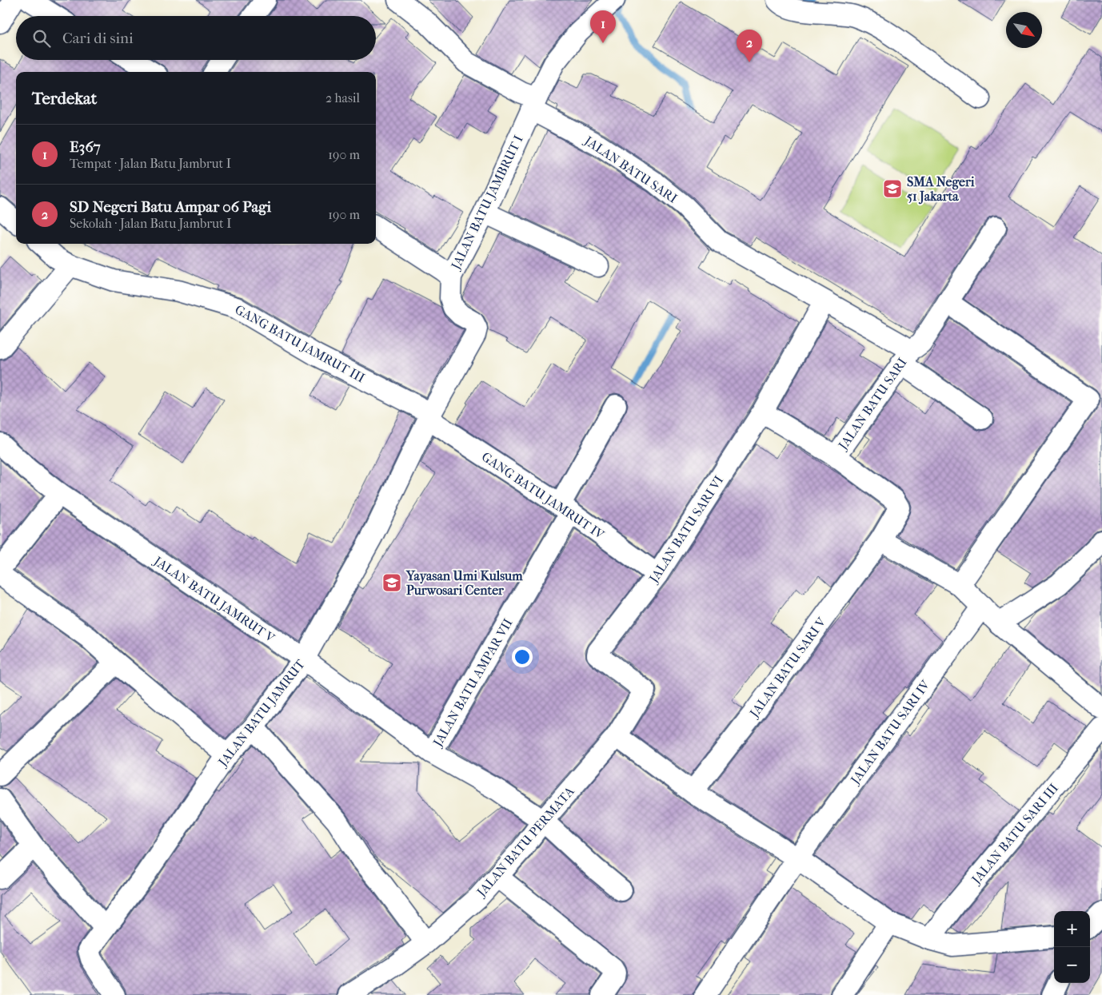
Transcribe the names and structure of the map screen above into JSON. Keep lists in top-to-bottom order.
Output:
{
  "streets": {
    "street": [
      "JALAN BATU SARI",
      "JALAN BATU JAMBRUT I",
      "GANG BATU JAMRUT III",
      "GANG BATU JAMRUT IV",
      "JALAN BATU SARI VI",
      "JALAN BATU JAMRUT V",
      "JALAN BATU SARI V",
      "JALAN BATU AMPAR VII",
      "JALAN BATU JAMRUT",
      "JALAN BATU SARI IV",
      "JALAN BATU SARI III",
      "JALAN BATU PERMATA"
    ]
  },
  "crossings": [
    ["JALAN BATU SARI", "JALAN BATU JAMBRUT I"],
    ["JALAN BATU SARI", "JALAN BATU SARI VI"],
    ["JALAN BATU SARI", "JALAN BATU SARI V"],
    ["JALAN BATU JAMBRUT I", "GANG BATU JAMRUT III"],
    ["JALAN BATU JAMBRUT I", "GANG BATU JAMRUT IV"],
    ["JALAN BATU JAMBRUT I", "JALAN BATU JAMRUT"],
    ["GANG BATU JAMRUT III", "GANG BATU JAMRUT IV"],
    ["GANG BATU JAMRUT III", "JALAN BATU JAMRUT"],
    ["GANG BATU JAMRUT IV", "JALAN BATU SARI VI"],
    ["GANG BATU JAMRUT IV", "JALAN BATU AMPAR VII"],
    ["GANG BATU JAMRUT IV", "JALAN BATU JAMRUT"],
    ["JALAN BATU SARI VI", "JALAN BATU PERMATA"],
    ["JALAN BATU JAMRUT V", "JALAN BATU AMPAR VII"],
    ["JALAN BATU JAMRUT V", "JALAN BATU JAMRUT"],
    ["JALAN BATU AMPAR VII", "JALAN BATU PERMATA"]
  ],
  "places": {
    "school or university": ["SMA Negeri 51 Jakarta", "Yayasan Umi Kulsum Purwosari Center"]
  },
  "north": "bottom right",
  "page": {
    "pins": ["1", "2"],
    "search": "Cari di sini",
    "heading": ["Terdekat", "2 hasil"],
    "list": [
      {
        "mark": "1",
        "name": "E367",
        "note": "Tempat · Jalan Batu Jambrut I",
        "value": "190 m"
      },
      {
        "mark": "2",
        "name": "SD Negeri Batu Ampar 06 Pagi",
        "note": "Sekolah · Jalan Batu Jambrut I",
        "value": "190 m"
      }
    ],
    "map_buttons": ["+", "−"]
  }
}
